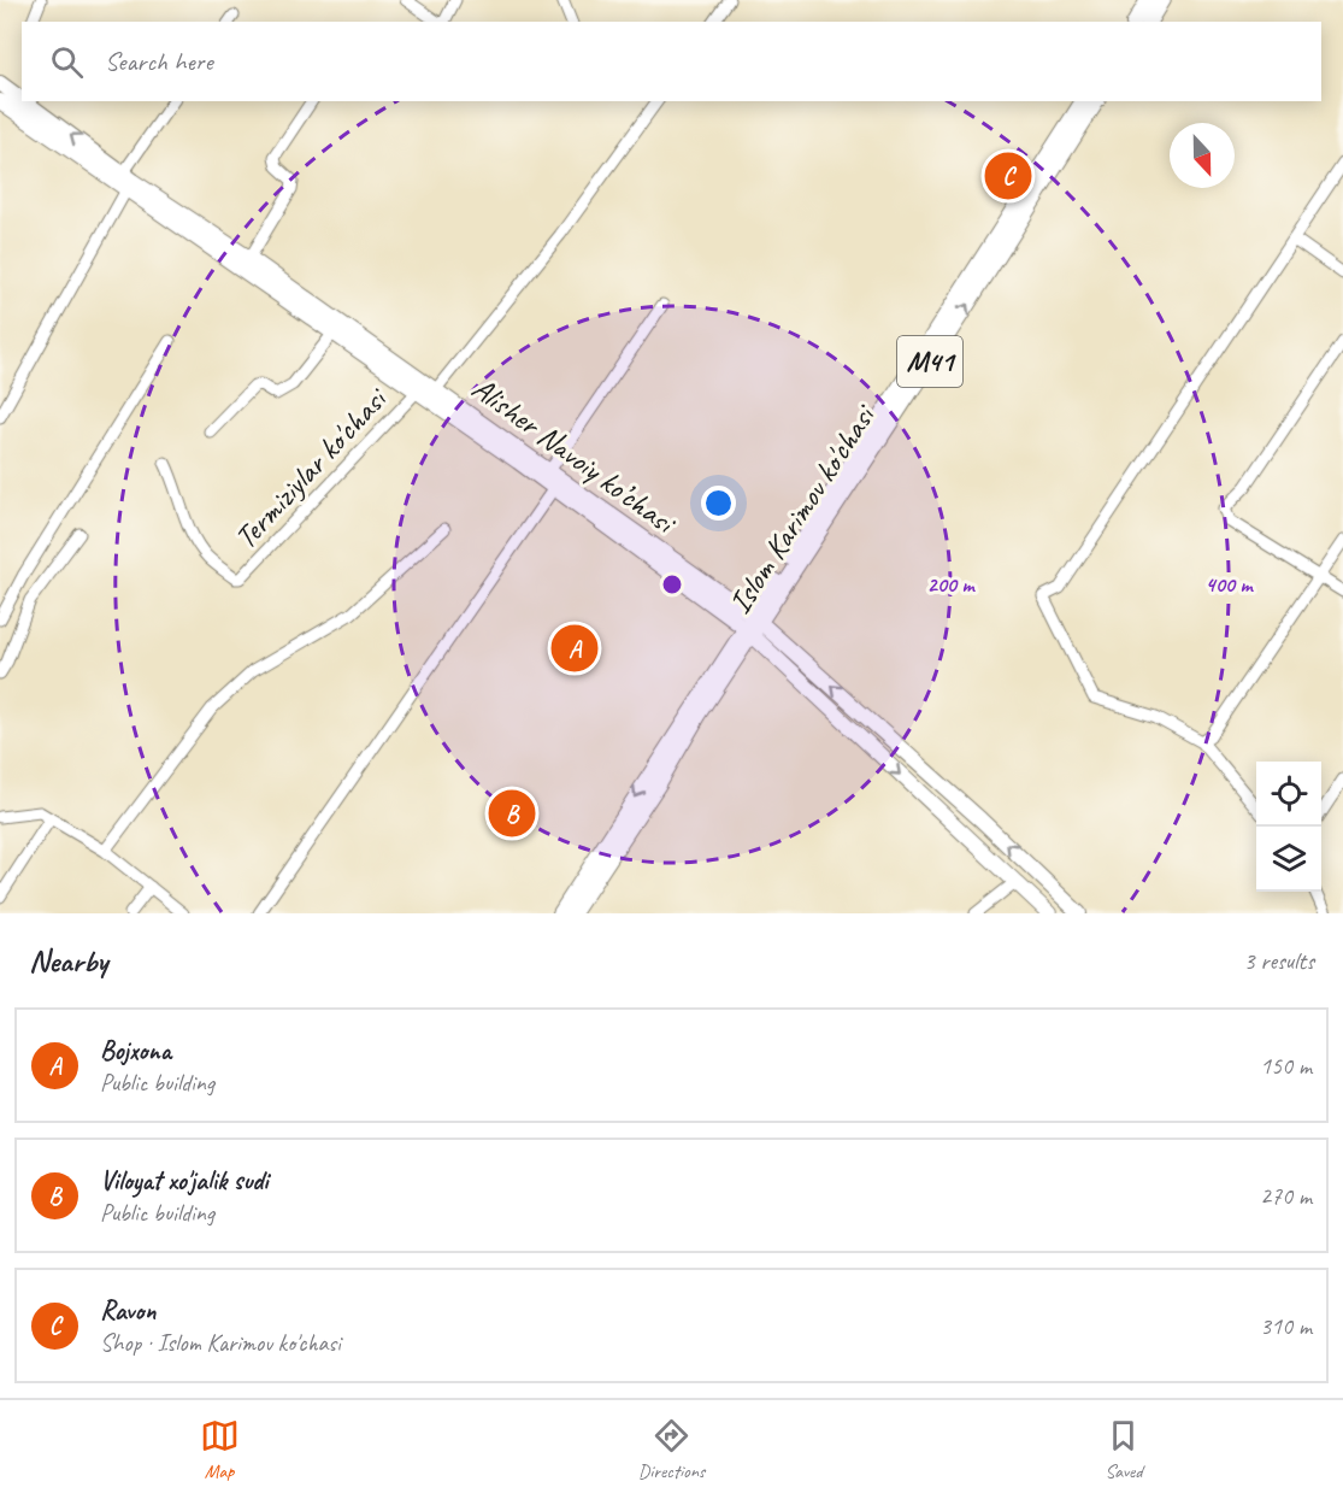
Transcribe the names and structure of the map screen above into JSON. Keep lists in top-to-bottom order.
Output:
{
  "streets": {
    "main road": ["M41", "Alisher Navoiy ko’chasi", "Islom Karimov ko'chasi"],
    "street": ["Termiziylar ko'chasi"]
  },
  "crossings": [
    ["Alisher Navoiy ko’chasi", "Termiziylar ko'chasi"],
    ["Alisher Navoiy ko’chasi", "Islom Karimov ko'chasi"]
  ],
  "north": "bottom",
  "page": {
    "search": "Search here",
    "pins": ["C", "A", "B"],
    "heading": ["Nearby", "3 results"],
    "list": [
      {
        "mark": "A",
        "name": "Bojxona",
        "note": "Public building",
        "value": "150 m"
      },
      {
        "mark": "B",
        "name": "Viloyat xo'jalik sudi",
        "note": "Public building",
        "value": "270 m"
      },
      {
        "mark": "C",
        "name": "Ravon",
        "note": "Shop · Islom Karimov ko'chasi",
        "value": "310 m"
      }
    ],
    "nav": ["Map", "Directions", "Saved"]
  },
  "rings": ["200 m", "400 m"]
}
